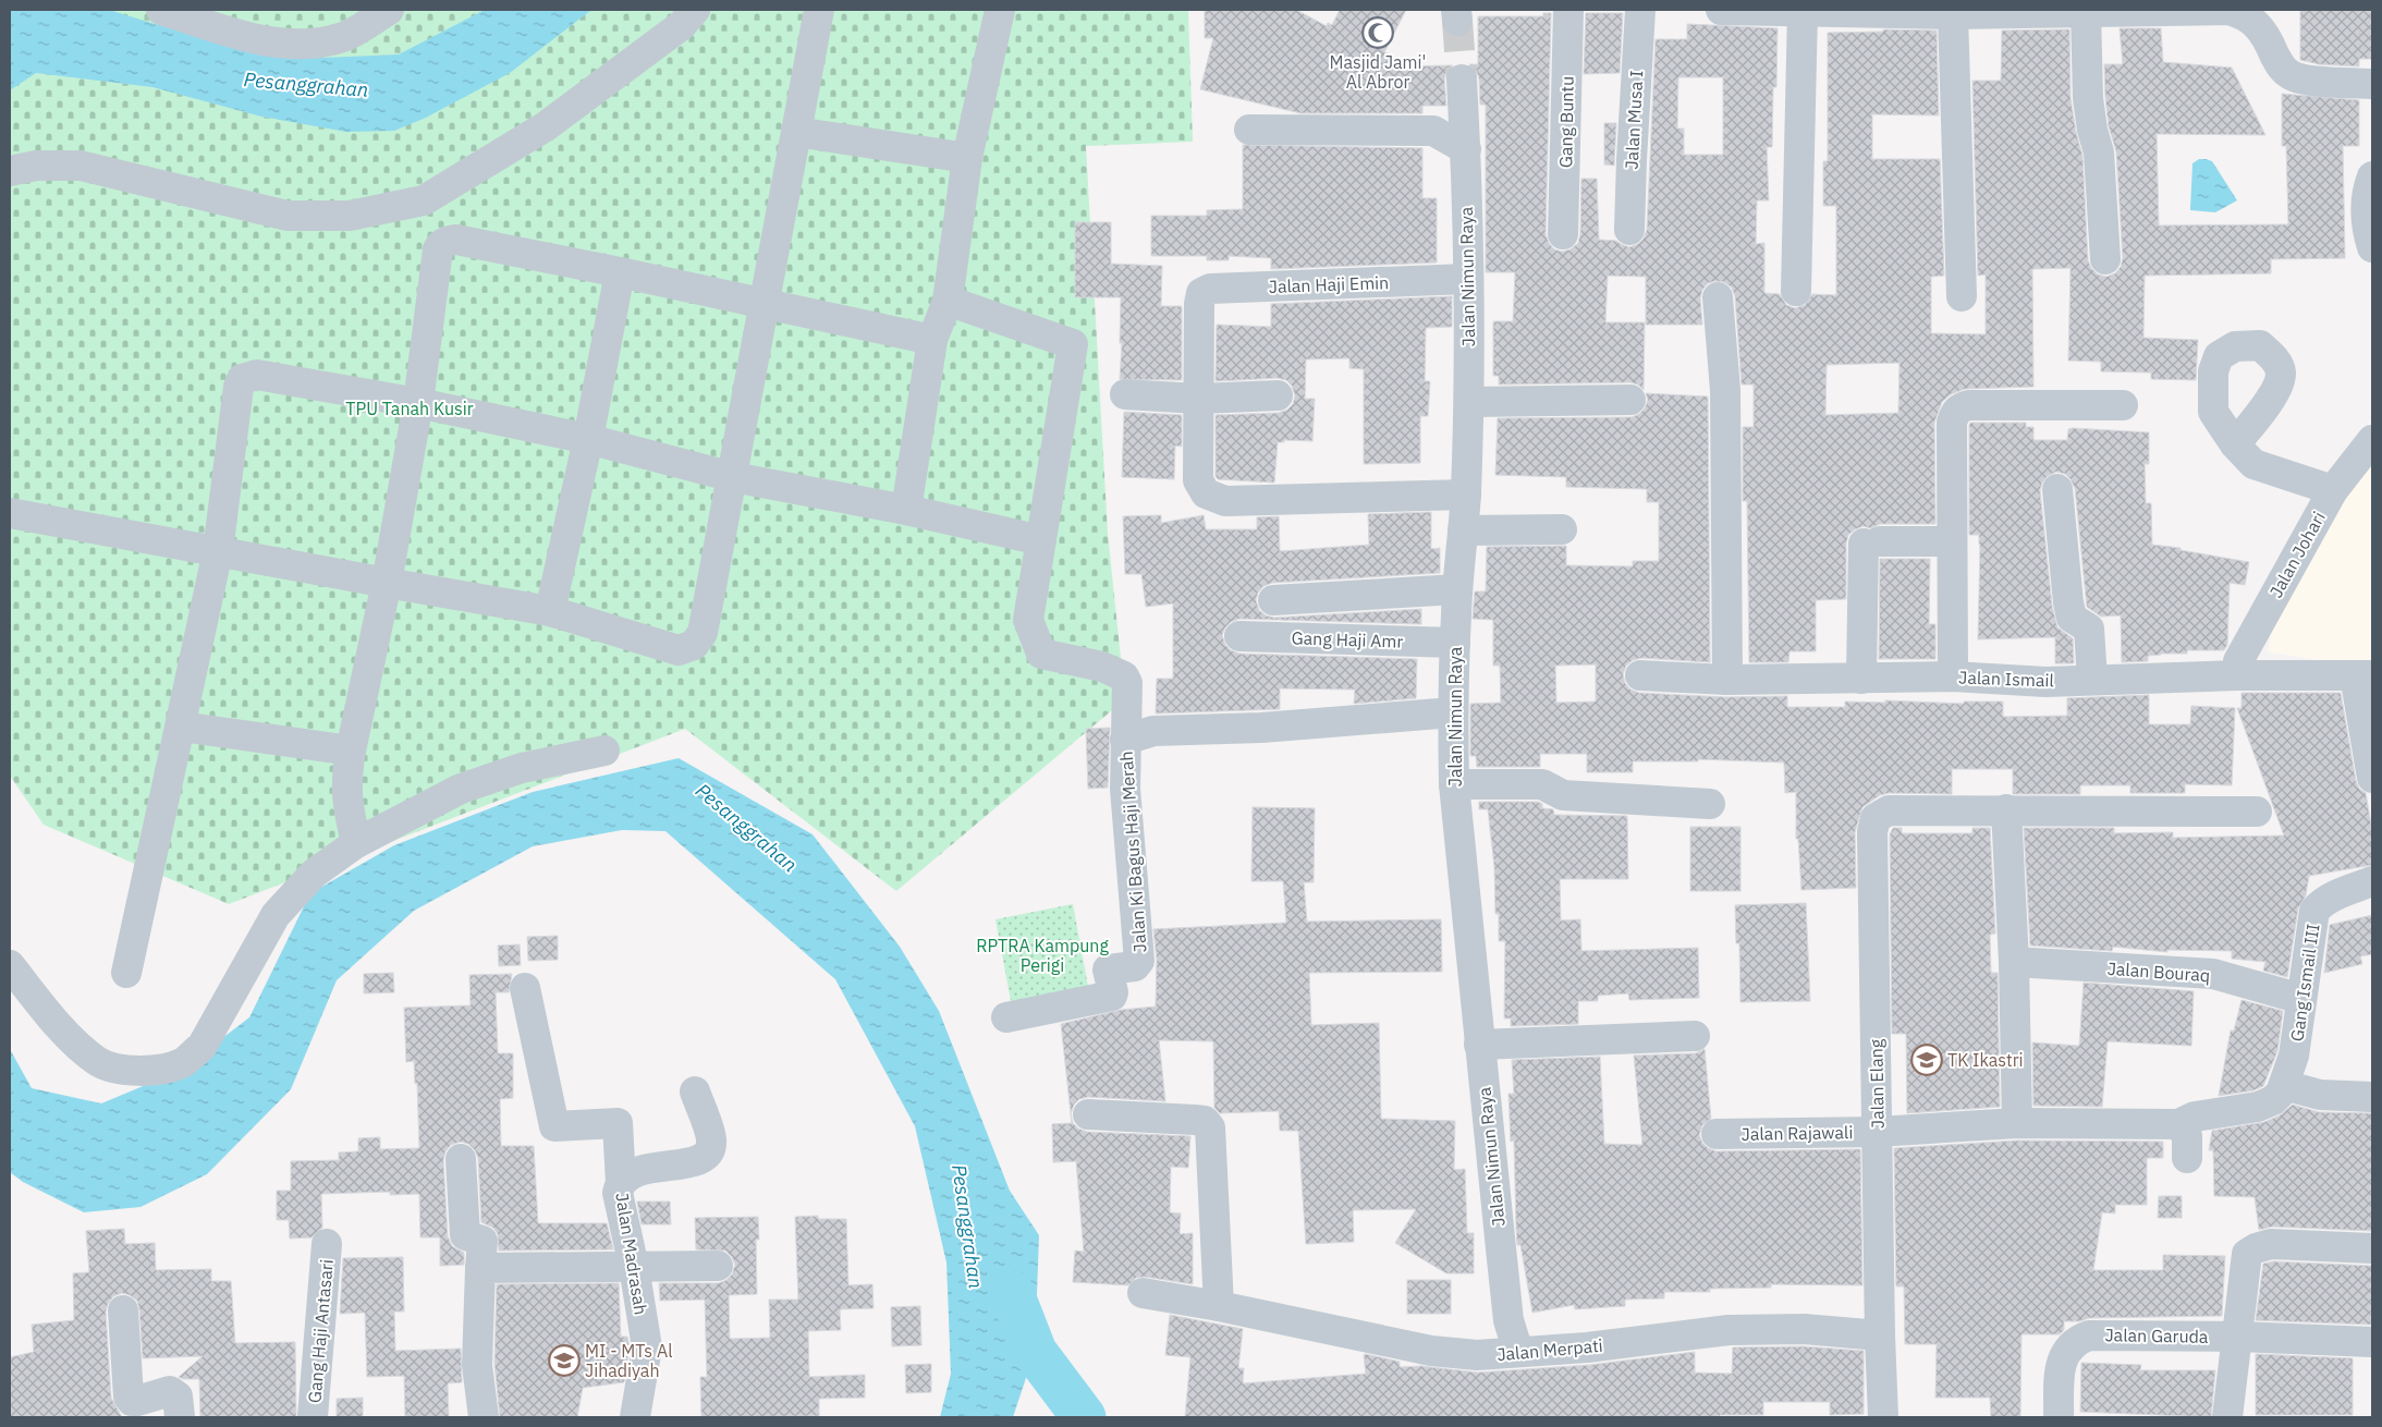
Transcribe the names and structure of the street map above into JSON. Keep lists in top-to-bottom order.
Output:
{
  "streets": {
    "street": [
      "Jalan Musa I",
      "Gang Buntu",
      "Jalan Nimun Raya",
      "Jalan Haji Emin",
      "Jalan Johari",
      "Gang Haji Amr",
      "Jalan Ismail",
      "Jalan Ki Bagus Haji Merah",
      "Jalan Bouraq",
      "Gang Ismail III",
      "Jalan Elang",
      "Jalan Rajawali",
      "Jalan Madrasah",
      "Gang Haji Antasari",
      "Jalan Garuda",
      "Jalan Merpati"
    ]
  },
  "crossings": [
    ["Jalan Nimun Raya", "Jalan Haji Emin"],
    ["Jalan Nimun Raya", "Gang Haji Amr"],
    ["Jalan Nimun Raya", "Jalan Ki Bagus Haji Merah"],
    ["Jalan Nimun Raya", "Jalan Merpati"],
    ["Jalan Johari", "Jalan Ismail"],
    ["Jalan Bouraq", "Gang Ismail III"],
    ["Jalan Elang", "Jalan Rajawali"],
    ["Jalan Elang", "Jalan Merpati"]
  ],
  "water": ["Pesanggrahan"],
  "parks": ["TPU Tanah Kusir", "RPTRA Kampung Perigi"],
  "places": {
    "mosque": ["Masjid Jami' Al Abror"],
    "school or university": ["TK Ikastri", "MI - MTs Al Jihadiyah"]
  }
}
